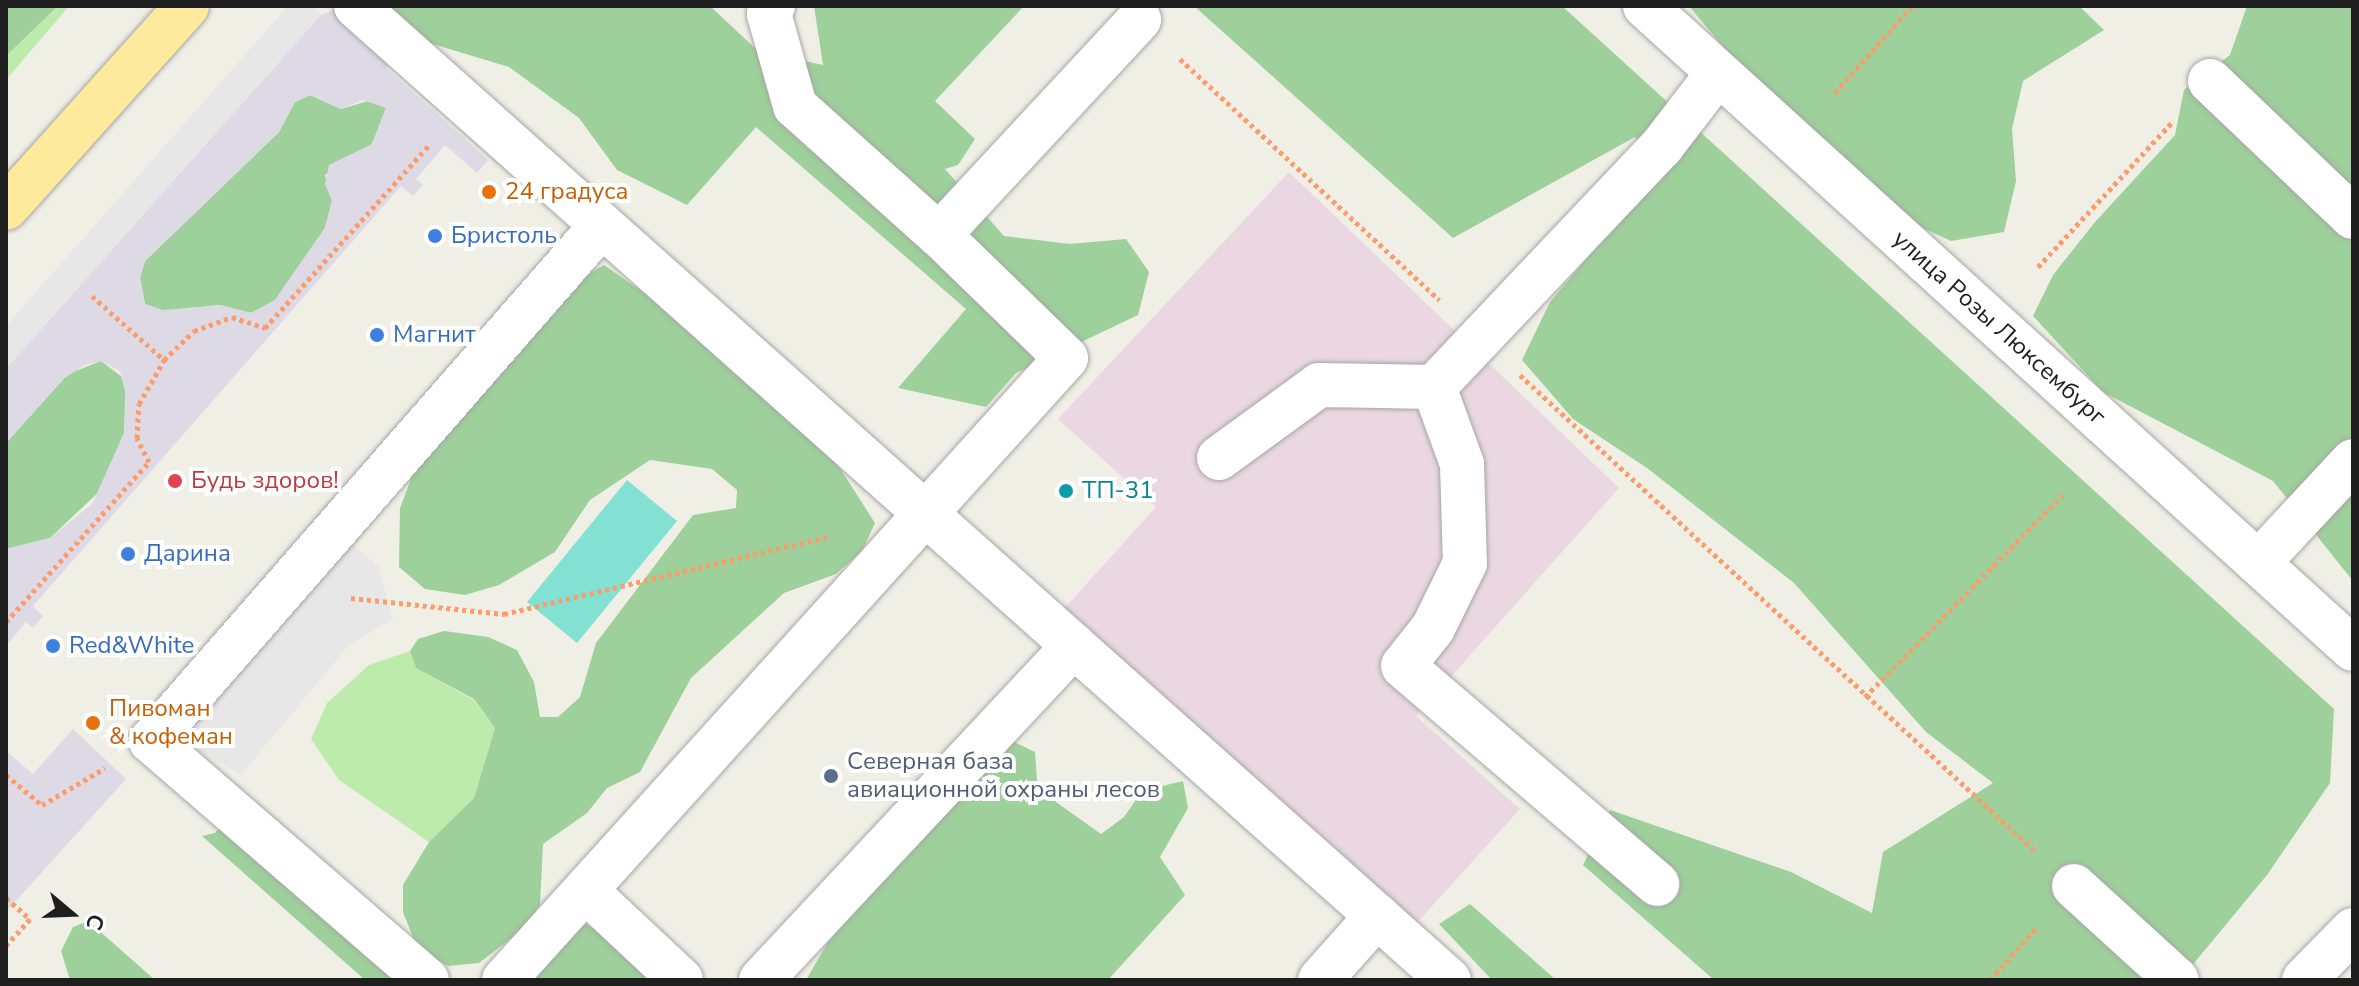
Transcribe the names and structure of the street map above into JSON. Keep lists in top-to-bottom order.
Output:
{
  "streets": {
    "street": ["улица Розы Люксембург"]
  },
  "places": [
    "24 градуса",
    "Бристоль",
    "Магнит",
    "Будь здоров!",
    "ТП-31",
    "Дарина",
    "Red&White",
    "Пивоман & кофеман",
    "Северная база авиационной охраны лесов"
  ],
  "north": "right"
}
